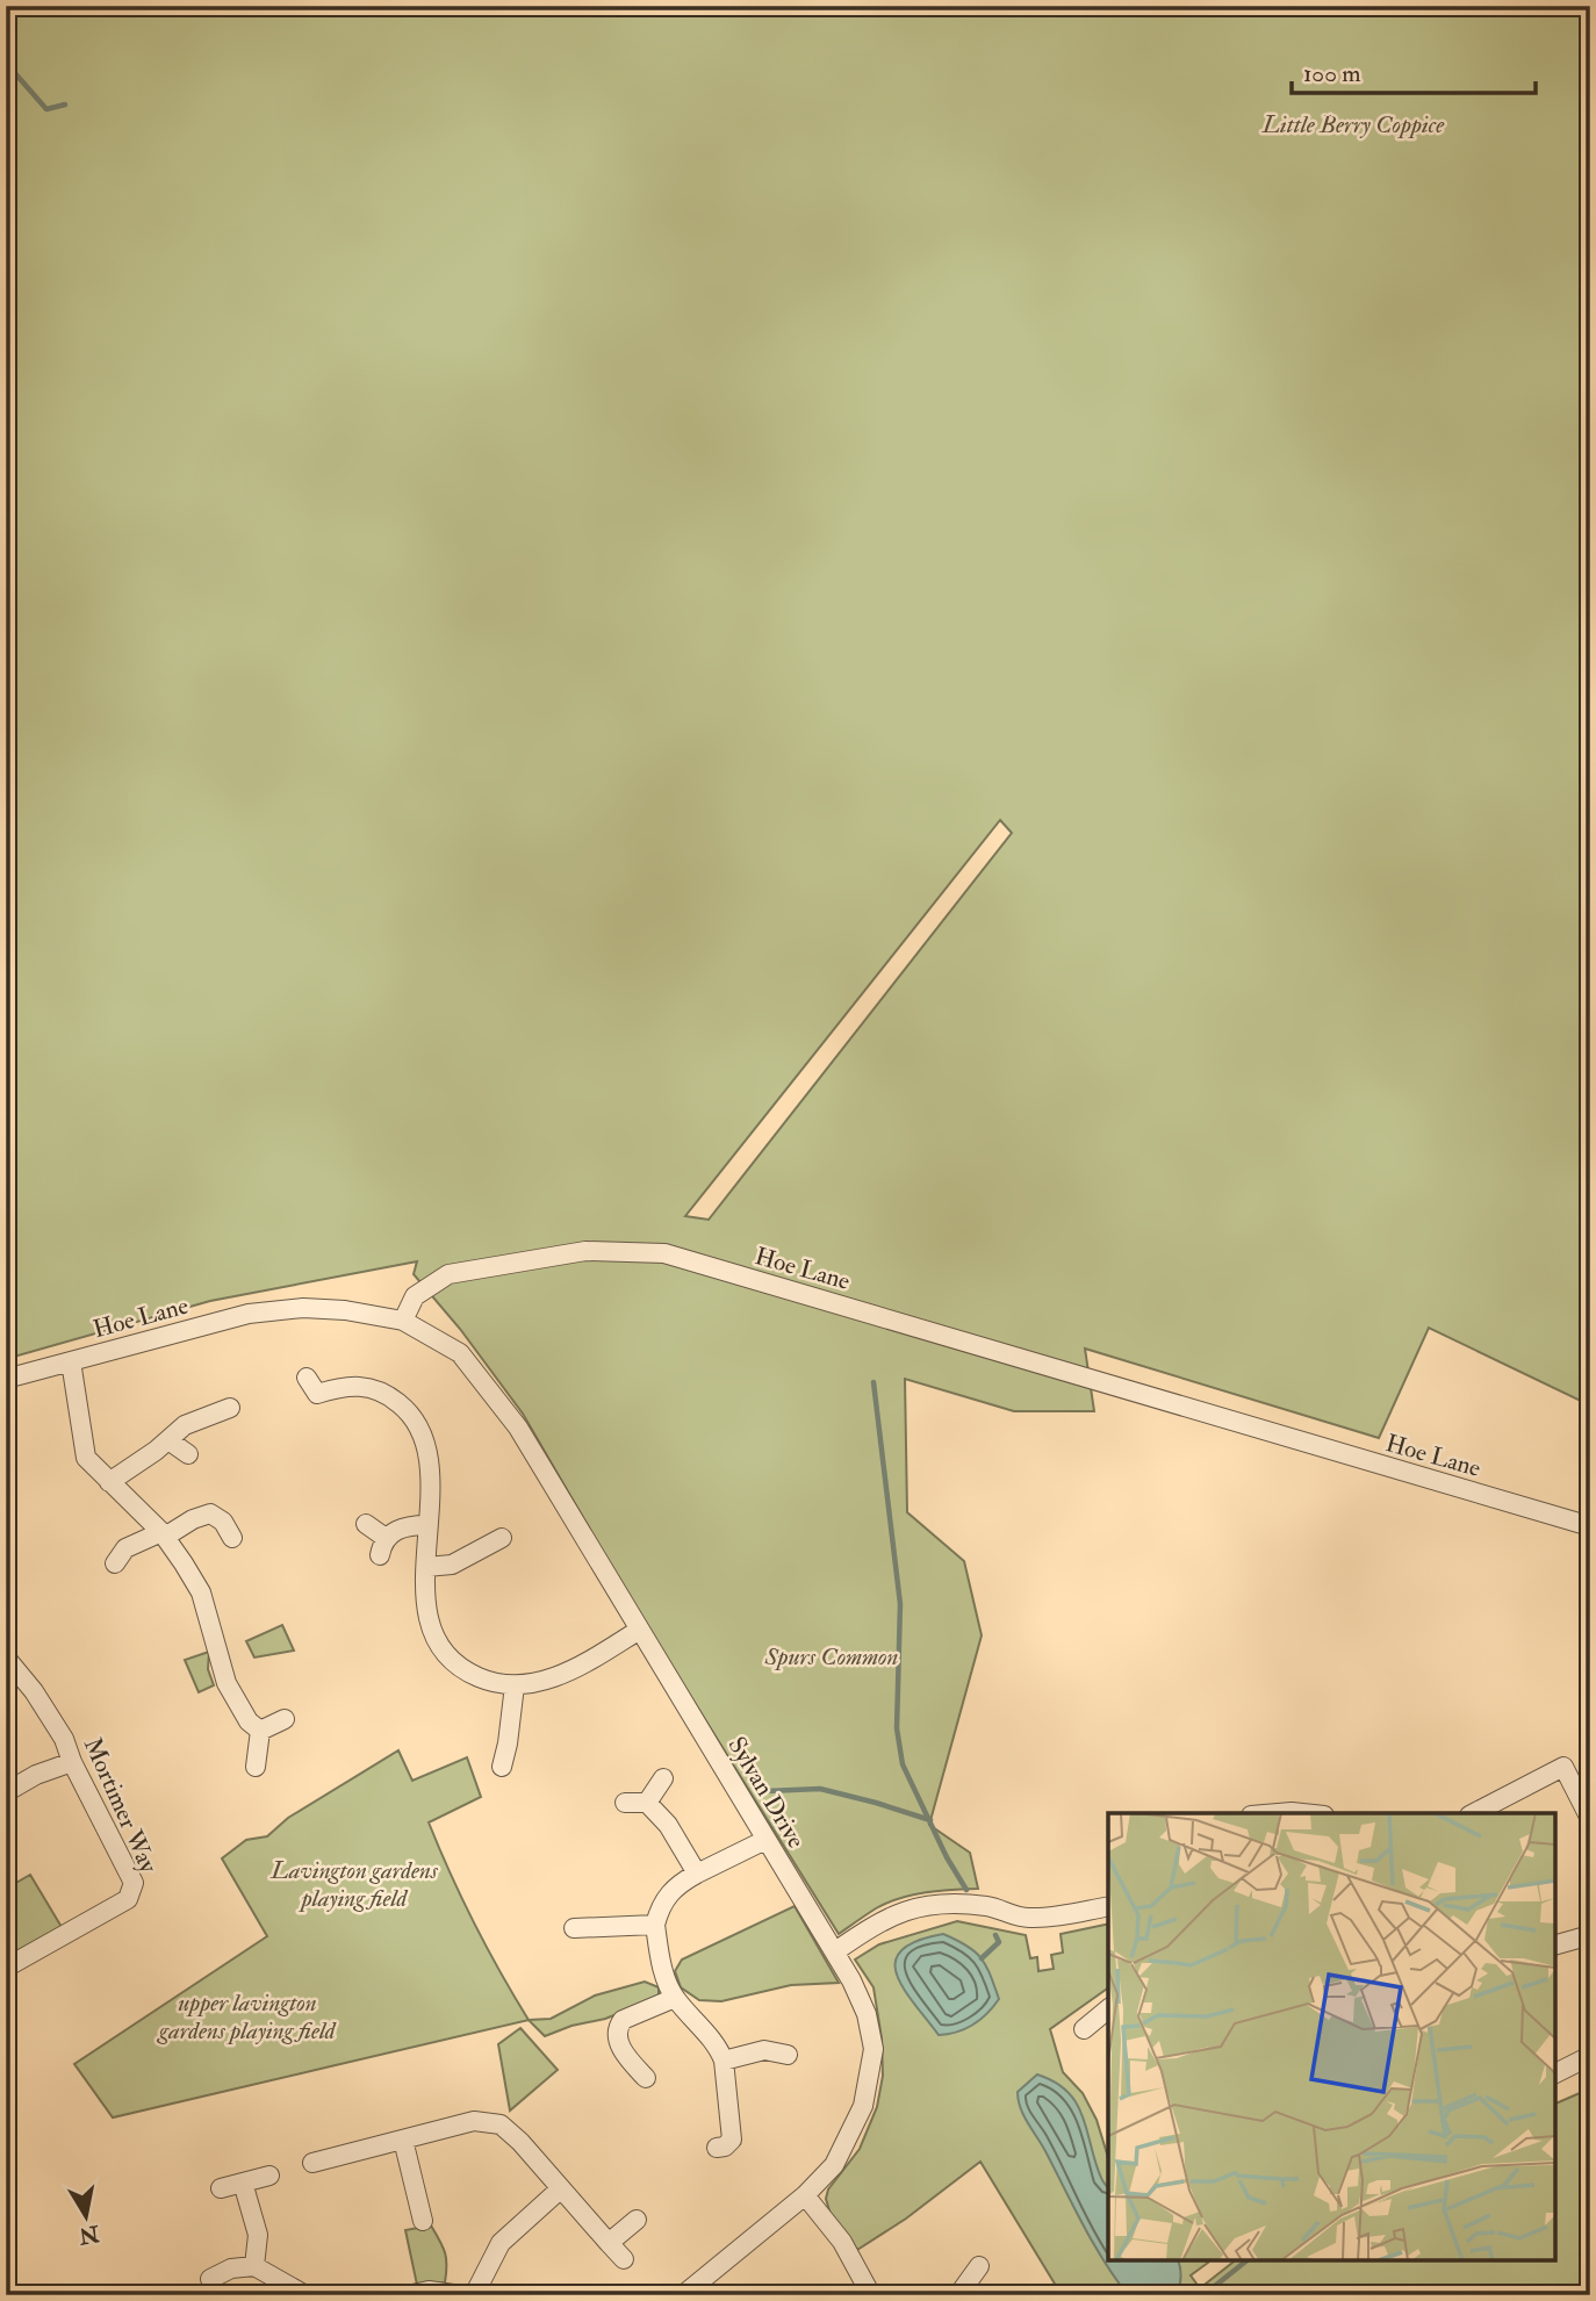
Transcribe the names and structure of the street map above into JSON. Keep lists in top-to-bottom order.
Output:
{
  "streets": {
    "street": ["Hoe Lane", "Sylvan Drive", "Mortimer Way"]
  },
  "crossings": [
    ["Hoe Lane", "Sylvan Drive"]
  ],
  "parks": [
    "Little Berry Coppice",
    "Spurs Common",
    "Lavington gardens playing field",
    "upper lavington gardens playing field"
  ],
  "scale_bar": "100 m",
  "north": "bottom"
}
